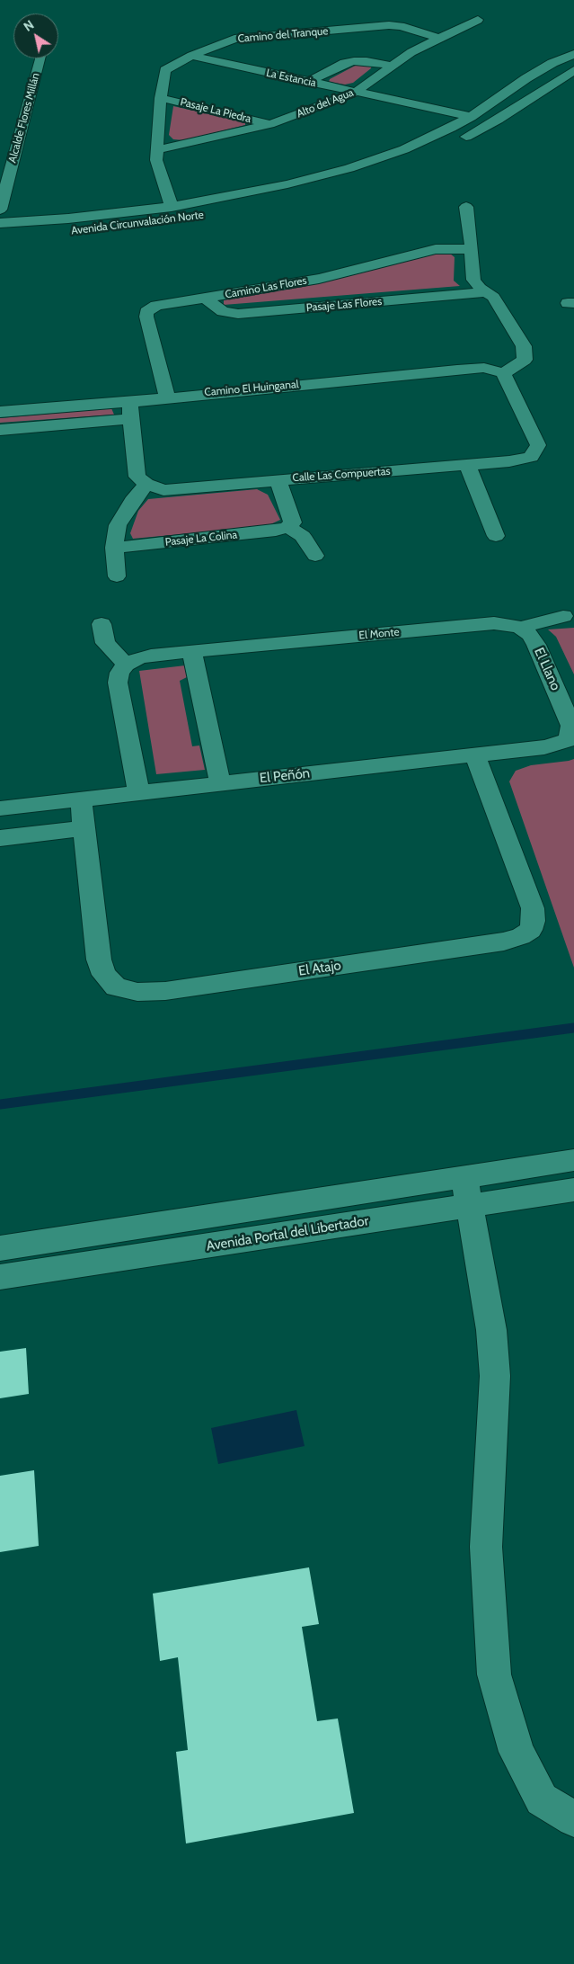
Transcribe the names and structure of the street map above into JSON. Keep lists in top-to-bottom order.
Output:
{
  "streets": {
    "street": [
      "Camino del Tranque",
      "La Estancia",
      "Alto del Agua",
      "Pasaje La Piedra",
      "Alcalde Flores Millán",
      "Avenida Circunvalación Norte",
      "Camino Las Flores",
      "Pasaje Las Flores",
      "Camino El Huinganal",
      "Calle Las Compuertas",
      "Pasaje La Colina",
      "El Monte",
      "El Llano",
      "El Peñón",
      "El Atajo",
      "Avenida Portal del Libertador"
    ]
  },
  "crossings": [
    ["Camino del Tranque", "La Estancia"],
    ["Camino del Tranque", "Alto del Agua"],
    ["Camino del Tranque", "Pasaje La Piedra"],
    ["Camino del Tranque", "Avenida Circunvalación Norte"],
    ["La Estancia", "Alto del Agua"],
    ["La Estancia", "Avenida Circunvalación Norte"],
    ["Alto del Agua", "Pasaje La Piedra"],
    ["Camino Las Flores", "Pasaje Las Flores"],
    ["Camino Las Flores", "Camino El Huinganal"],
    ["Camino El Huinganal", "Calle Las Compuertas"],
    ["El Monte", "El Llano"],
    ["El Llano", "El Peñón"],
    ["El Peñón", "El Atajo"]
  ],
  "north": "top left"
}
